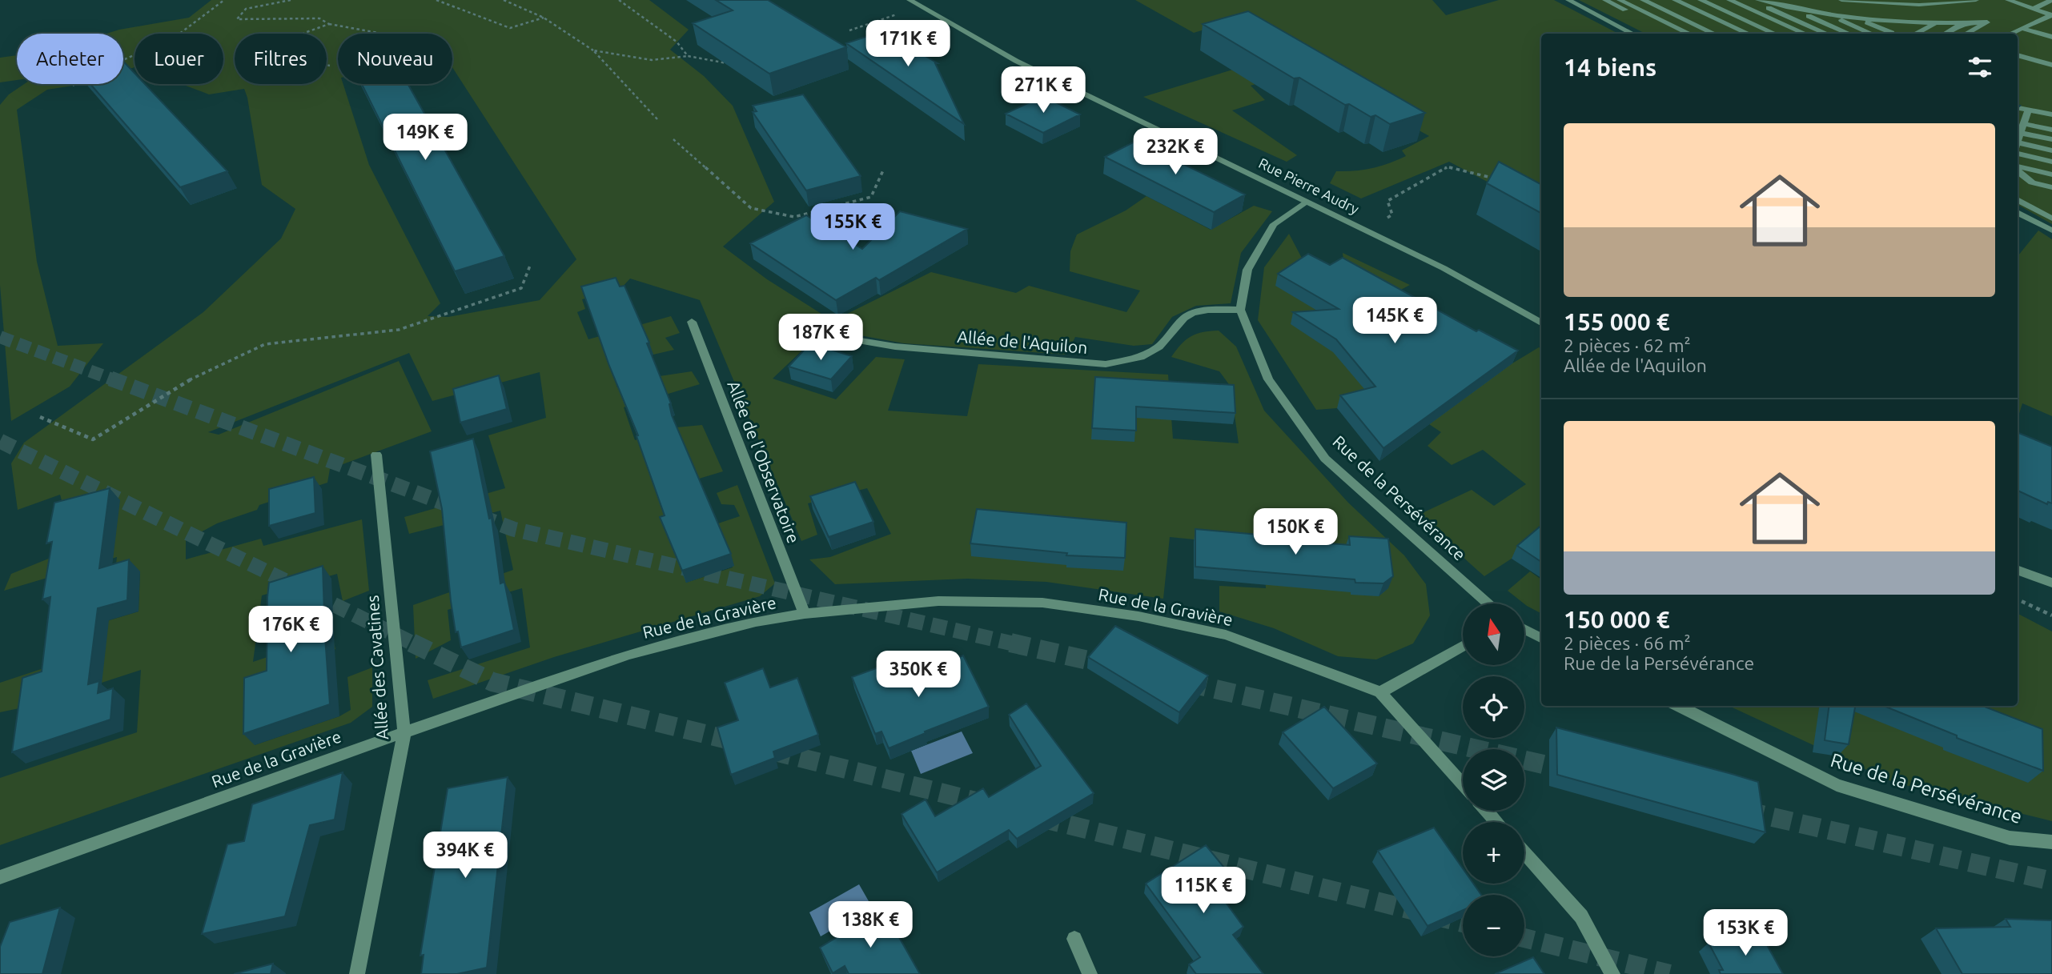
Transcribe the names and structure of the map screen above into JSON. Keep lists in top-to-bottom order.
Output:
{
  "streets": {
    "street": [
      "Rue Pierre Audry",
      "Allée de l'Aquilon",
      "Allée de l'Observatoire",
      "Rue de la Persévérance",
      "Rue de la Gravière",
      "Allée des Cavatines"
    ]
  },
  "crossings": [
    ["Allée de l'Aquilon", "Rue de la Persévérance"],
    ["Allée de l'Observatoire", "Rue de la Gravière"],
    ["Rue de la Gravière", "Allée des Cavatines"]
  ],
  "north": "top",
  "page": {
    "price": [
      "171K €",
      "271K €",
      "149K €",
      "232K €",
      "155K €",
      "145K €",
      "187K €",
      "150K €",
      "176K €",
      "350K €",
      "394K €",
      "115K €",
      "138K €",
      "153K €"
    ],
    "chip": [
      "Acheter",
      "Louer",
      "Filtres",
      "Nouveau"
    ],
    "heading": "14 biens",
    "list": [
      {
        "name": "155 000 €",
        "note": "2 pièces · 62 m² · Allée de l'Aquilon"
      },
      {
        "name": "150 000 €",
        "note": "2 pièces · 66 m² · Rue de la Persévérance"
      }
    ],
    "map_buttons": ["+", "−"]
  }
}
